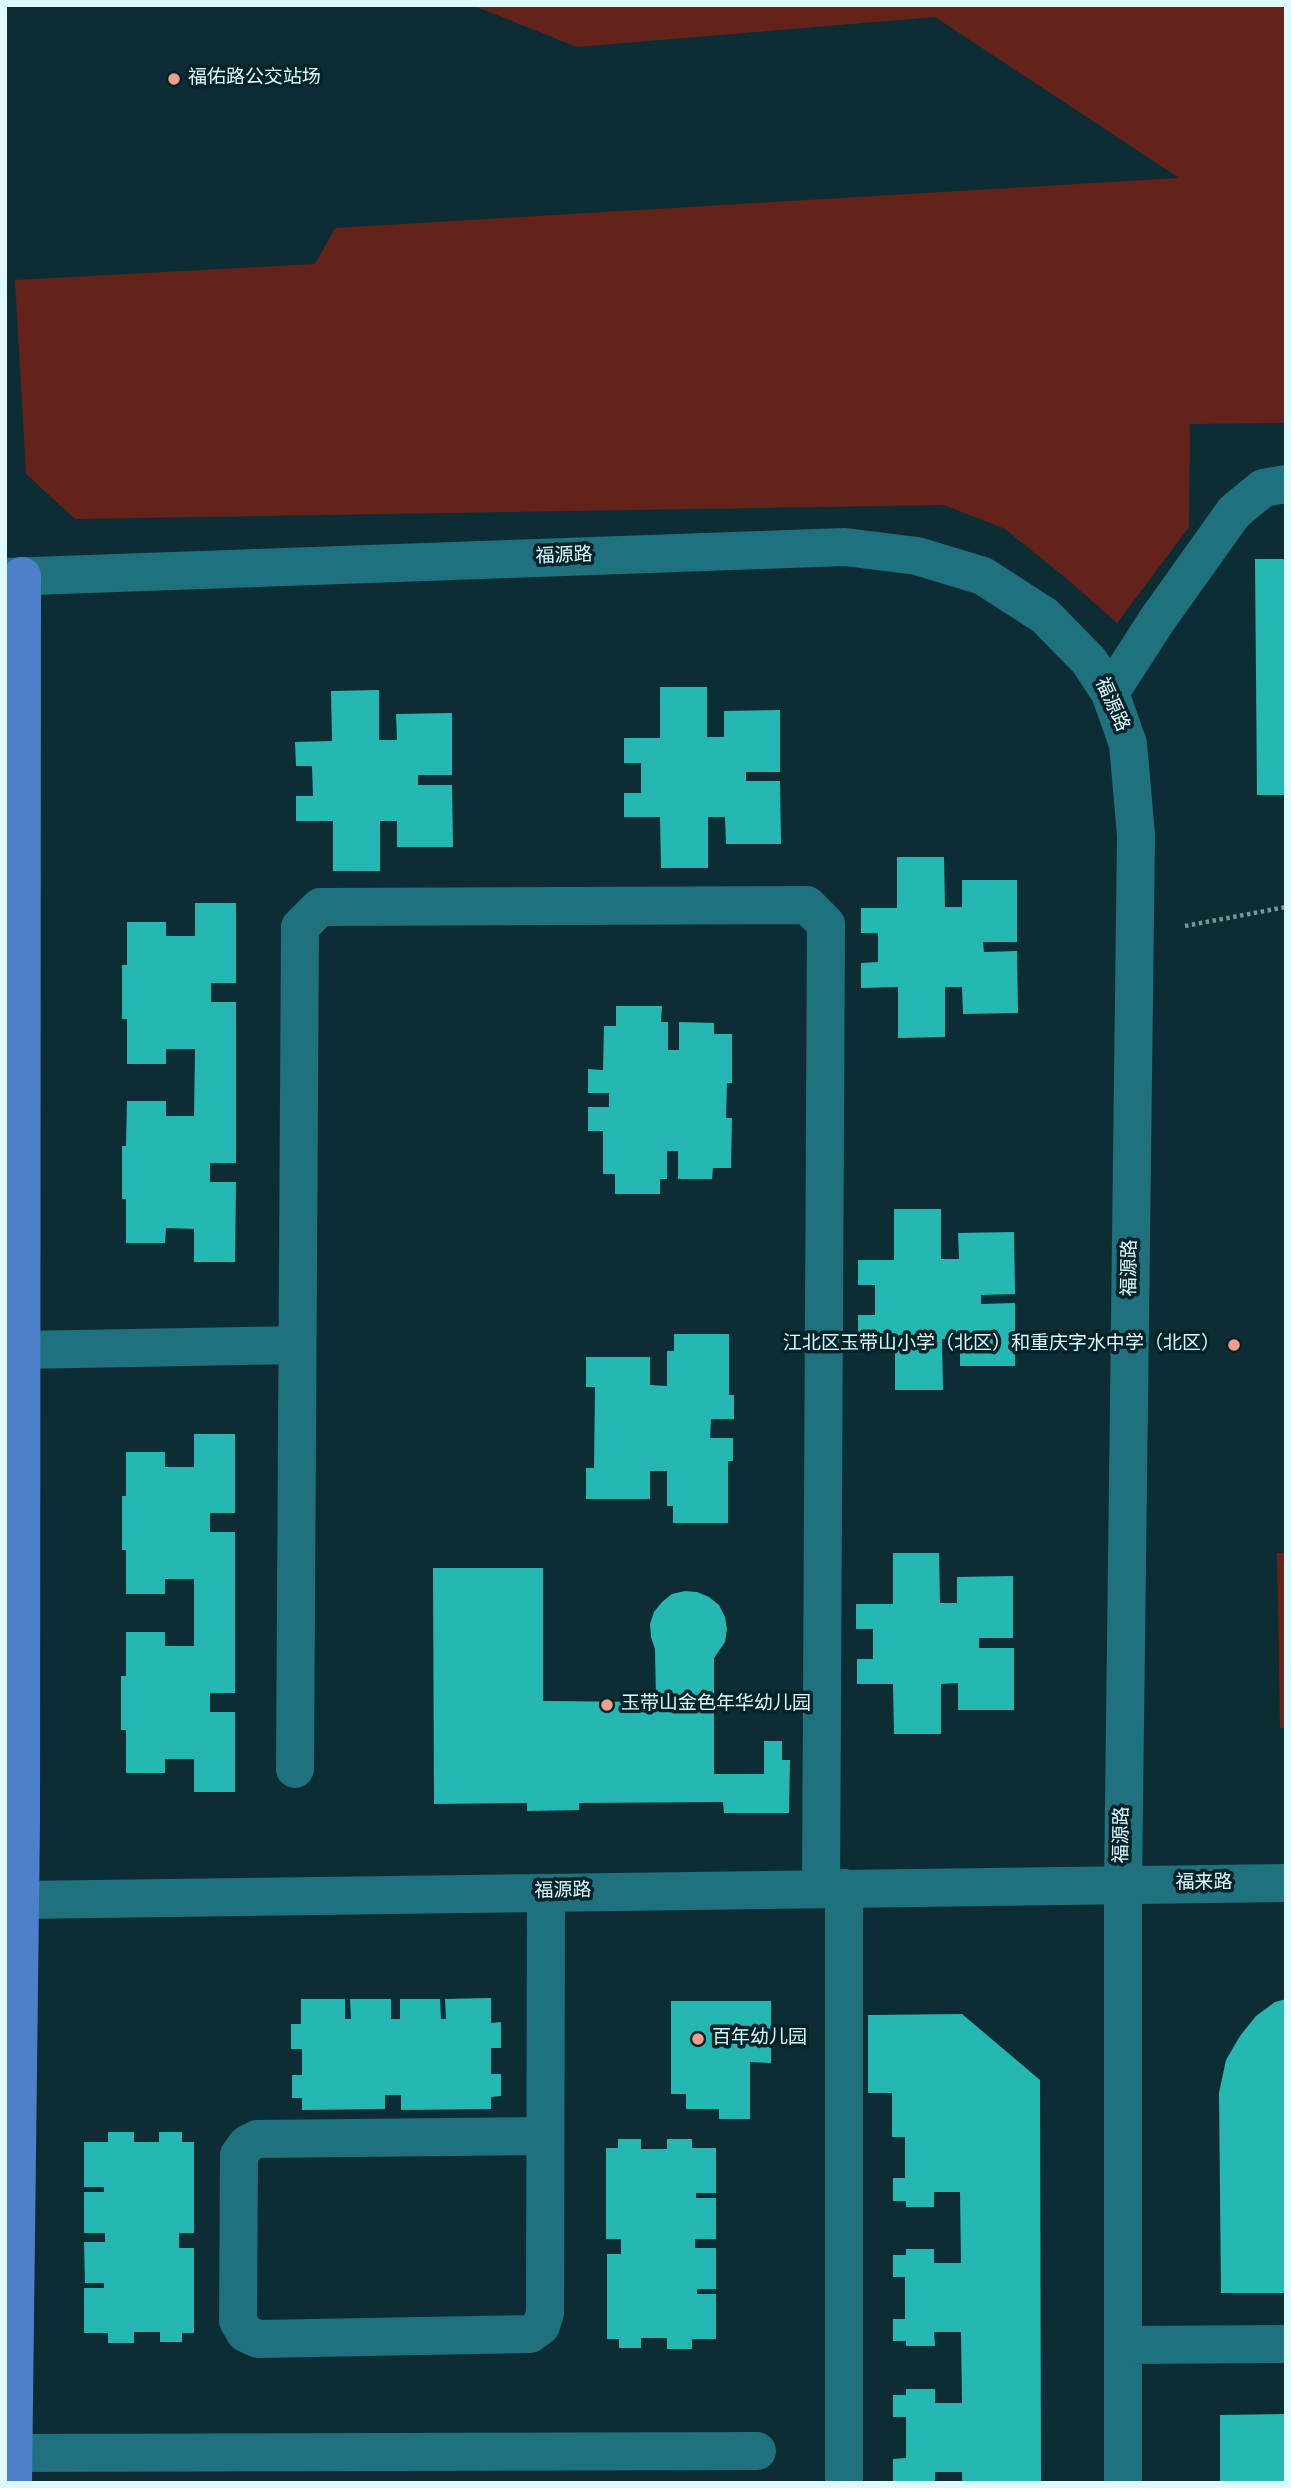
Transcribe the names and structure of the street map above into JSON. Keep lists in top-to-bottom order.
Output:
{
  "streets": {
    "street": ["福源路", "福来路"]
  },
  "crossings": [
    ["福源路", "福来路"]
  ],
  "places": [
    "福佑路公交站场",
    "江北区玉带山小学（北区）和重庆字水中学（北区）",
    "玉带山金色年华幼儿园",
    "百年幼儿园"
  ]
}
